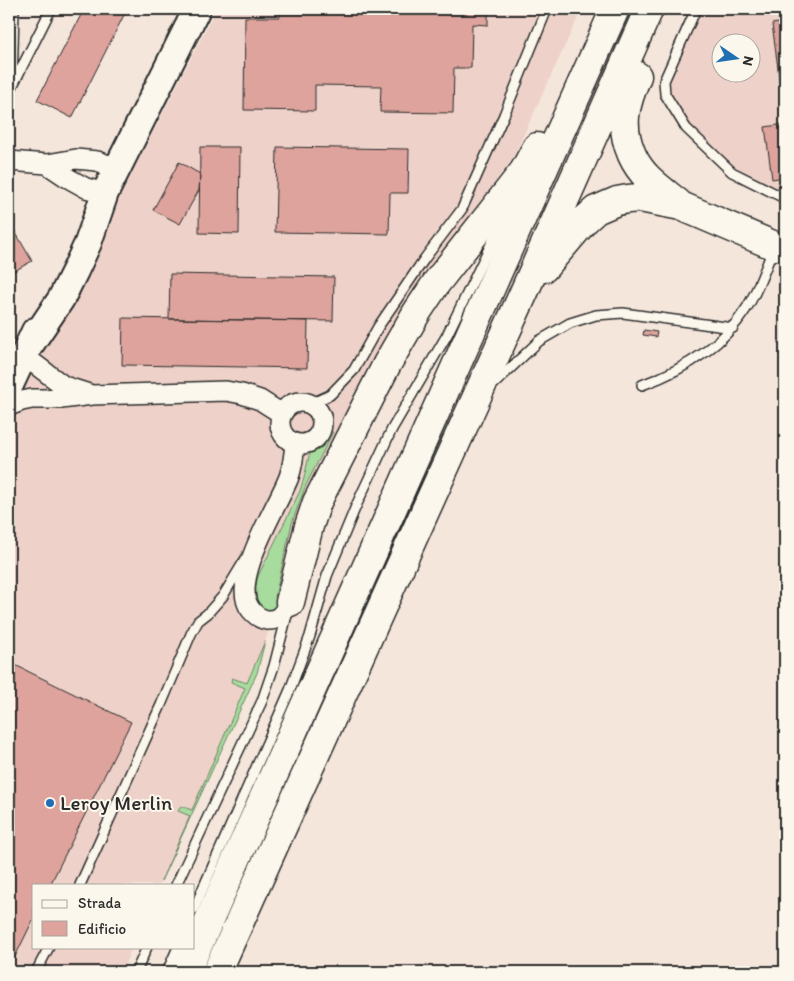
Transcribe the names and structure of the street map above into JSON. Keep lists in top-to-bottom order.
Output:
{
  "places": ["Leroy Merlin"],
  "legend": ["Strada", "Edificio"],
  "north": "right"
}
